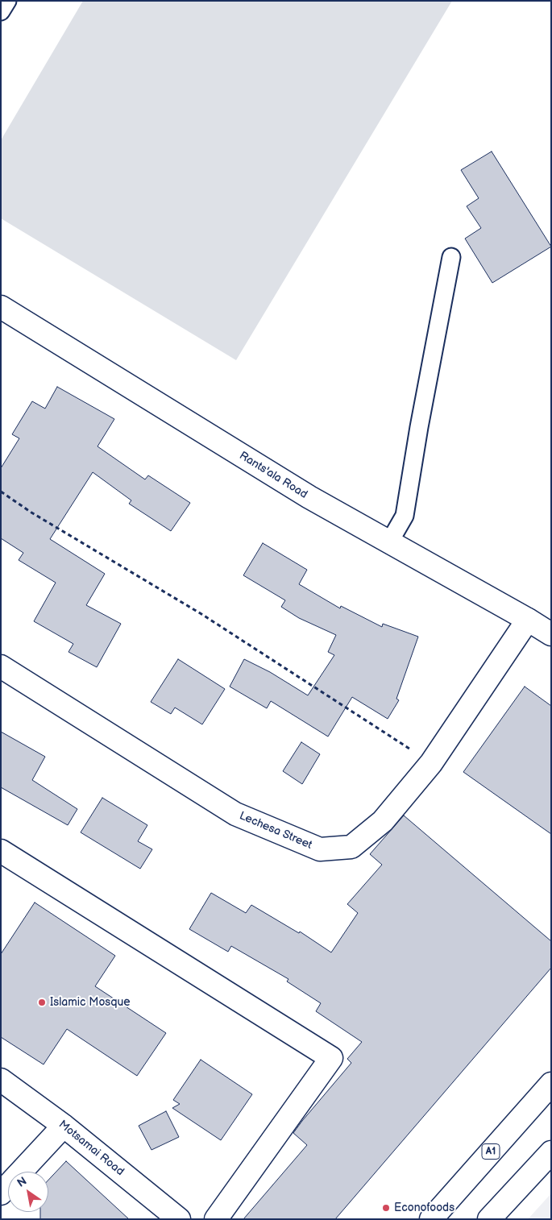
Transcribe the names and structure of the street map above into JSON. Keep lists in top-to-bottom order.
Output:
{
  "streets": {
    "street": [
      "Rants'ala Road",
      "Lechesa Street",
      "Motsamai Road",
      "A1"
    ]
  },
  "crossings": [
    ["Rants'ala Road", "Lechesa Street"]
  ],
  "places": ["Islamic Mosque", "Econofoods"],
  "north": "top left"
}
